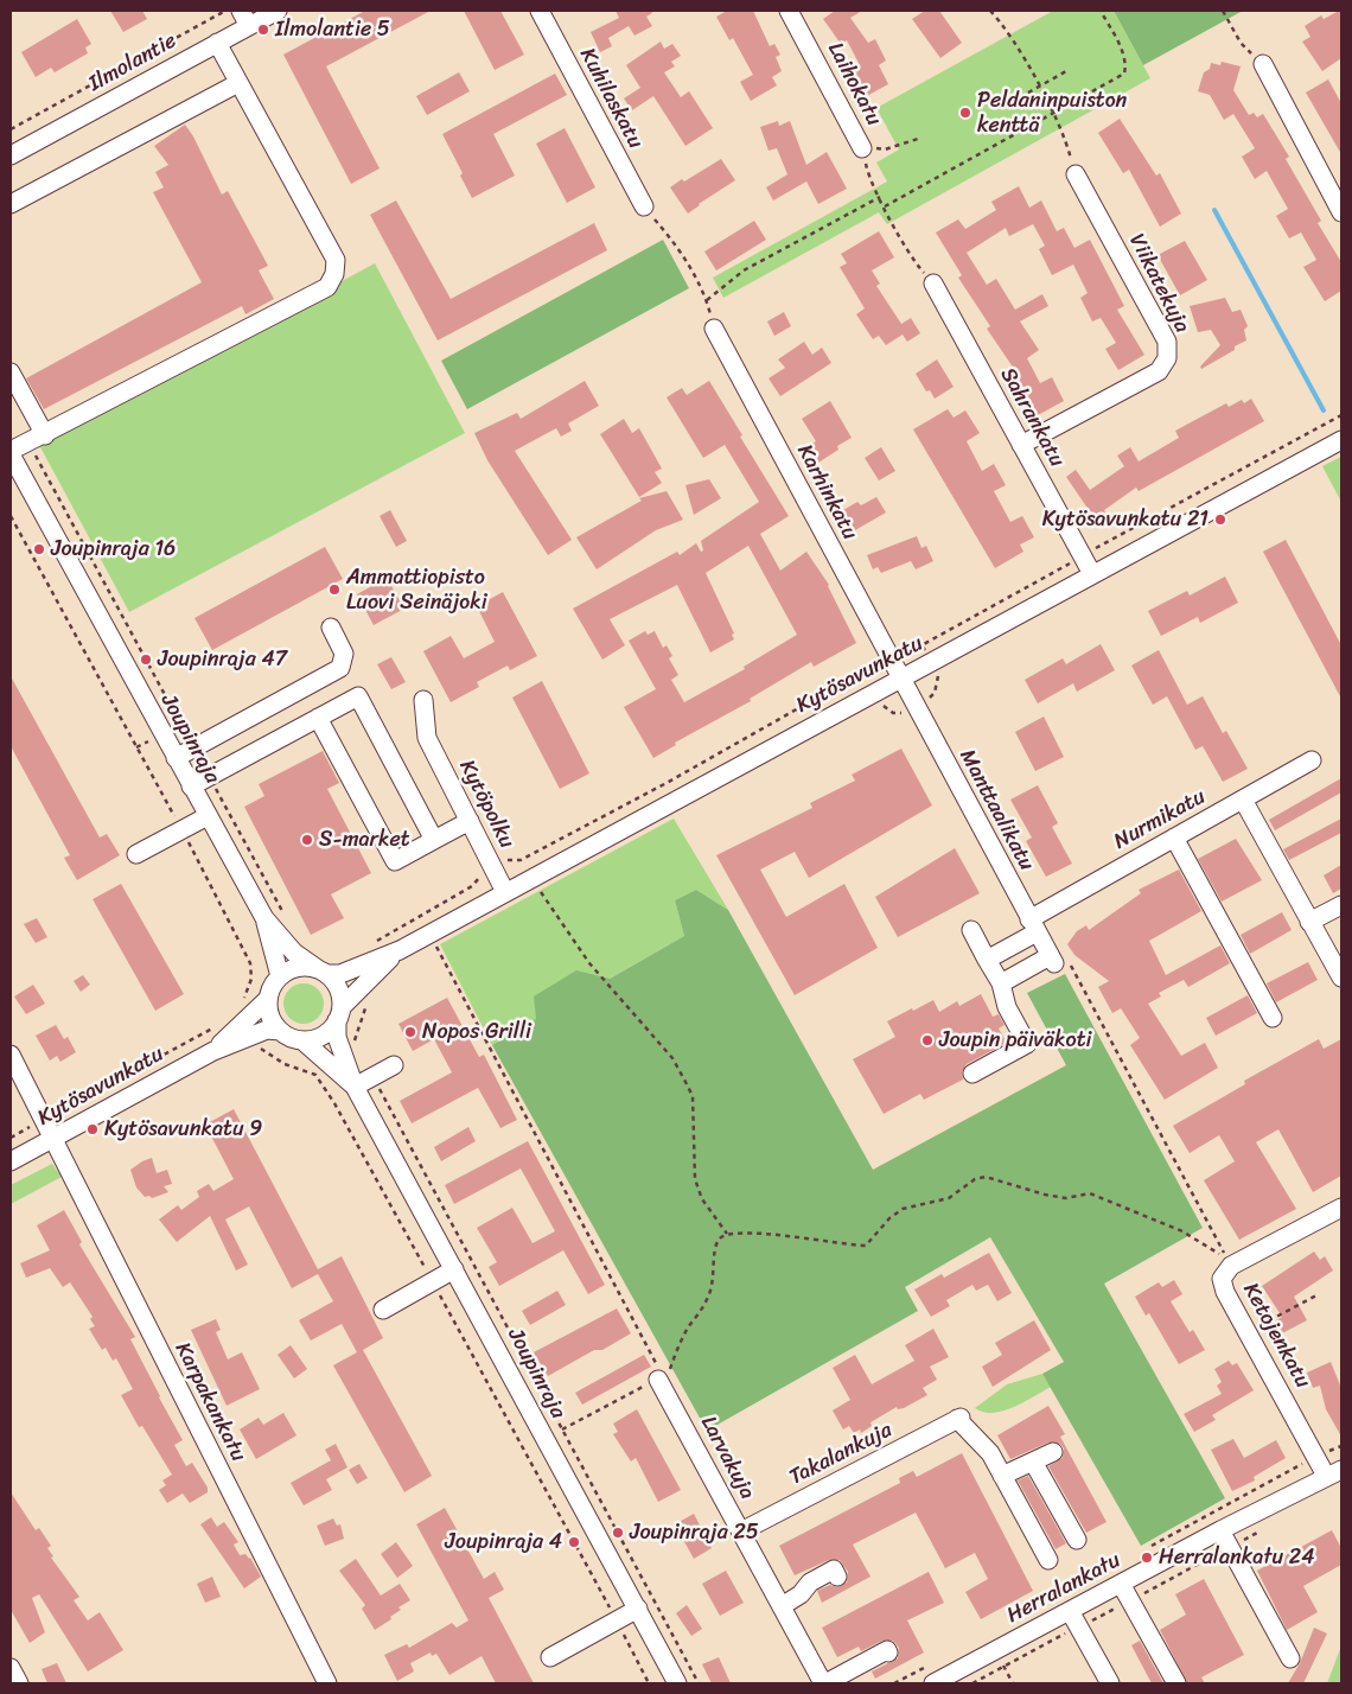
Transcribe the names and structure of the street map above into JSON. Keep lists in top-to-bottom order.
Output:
{
  "streets": {
    "street": [
      "Ilmolantie",
      "Laihokatu",
      "Kuhilaskatu",
      "Viikatekuja",
      "Sahrankatu",
      "Karhinkatu",
      "Kytösavunkatu",
      "Joupinraja",
      "Kytöpolku",
      "Manttaalikatu",
      "Nurmikatu",
      "Ketojenkatu",
      "Karpakankatu",
      "Takalankuja",
      "Larvakuja",
      "Herralankatu"
    ]
  },
  "crossings": [
    ["Viikatekuja", "Sahrankatu"],
    ["Sahrankatu", "Kytösavunkatu"],
    ["Karhinkatu", "Kytösavunkatu"],
    ["Karhinkatu", "Manttaalikatu"],
    ["Kytösavunkatu", "Joupinraja"],
    ["Kytösavunkatu", "Kytöpolku"],
    ["Kytösavunkatu", "Manttaalikatu"],
    ["Kytösavunkatu", "Karpakankatu"],
    ["Manttaalikatu", "Nurmikatu"],
    ["Ketojenkatu", "Herralankatu"],
    ["Takalankuja", "Larvakuja"]
  ],
  "places": [
    "Ilmolantie 5",
    "Peldaninpuiston kenttä",
    "Kytösavunkatu 21",
    "Joupinraja 16",
    "Ammattiopisto Luovi Seinäjoki",
    "Joupinraja 47",
    "S-market",
    "Nopos Grilli",
    "Joupin päiväkoti",
    "Kytösavunkatu 9",
    "Joupinraja 25",
    "Joupinraja 4",
    "Herralankatu 24"
  ]
}
